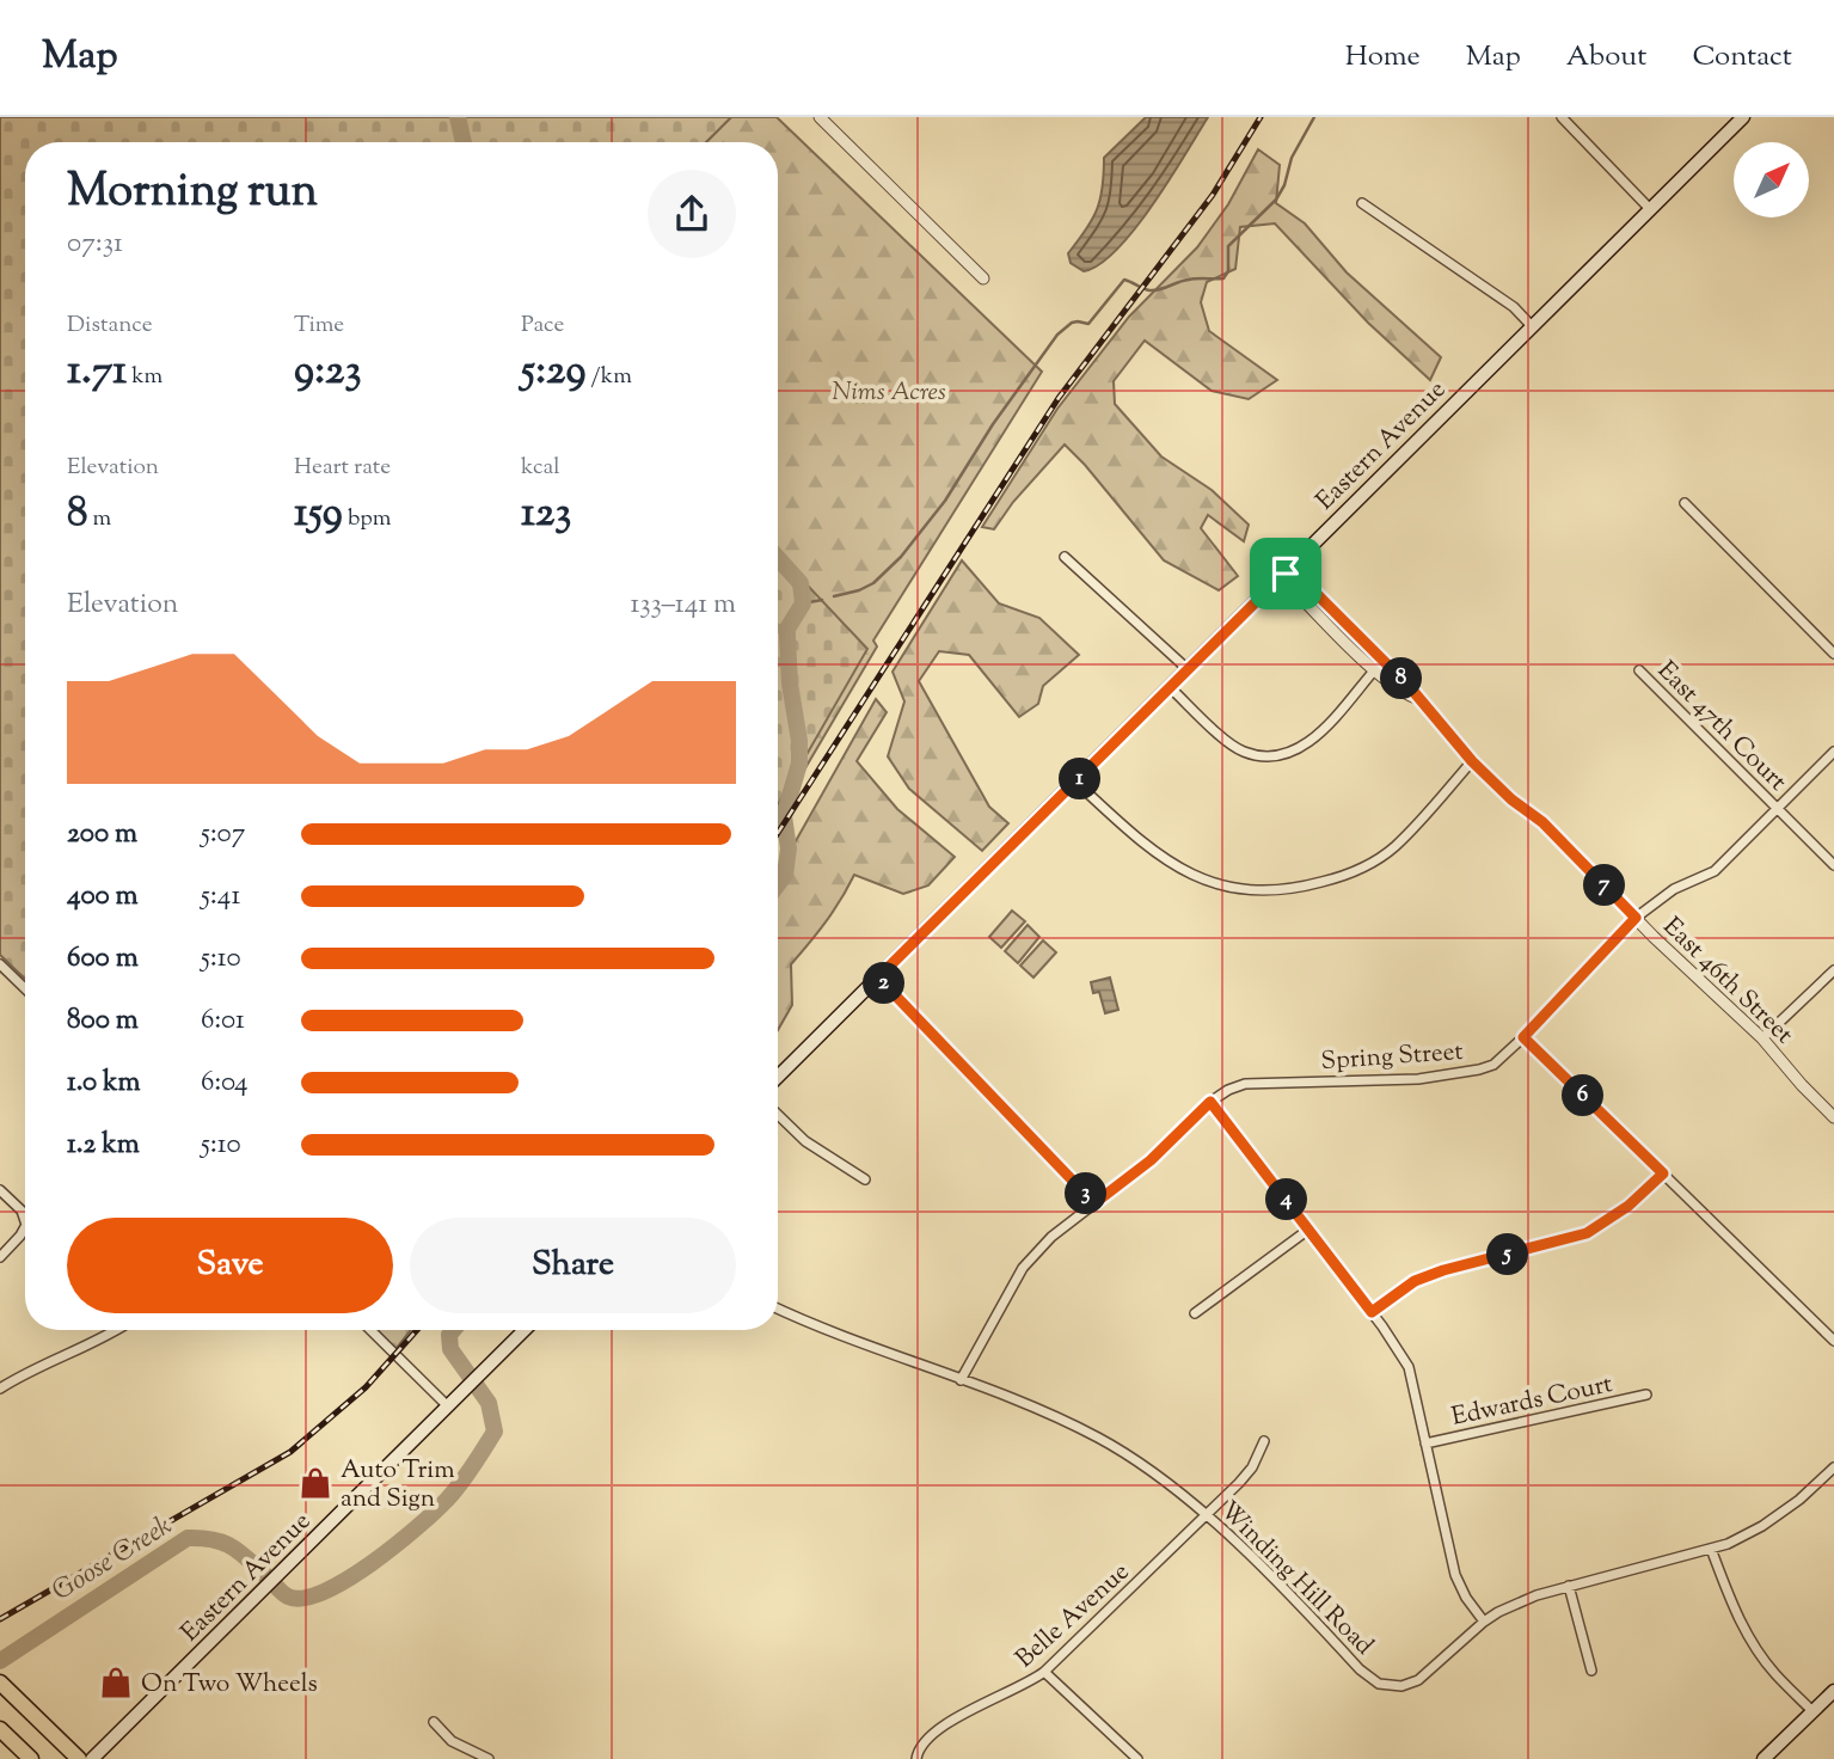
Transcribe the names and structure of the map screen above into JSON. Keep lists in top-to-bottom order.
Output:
{
  "streets": {
    "main road": ["Eastern Avenue"],
    "street": [
      "East 47th Court",
      "East 46th Street",
      "Spring Street",
      "Edwards Court",
      "Winding Hill Road",
      "Belle Avenue"
    ]
  },
  "crossings": [
    ["Eastern Avenue", "East 46th Street"],
    ["East 47th Court", "Spring Street"],
    ["East 46th Street", "Spring Street"],
    ["Spring Street", "Winding Hill Road"],
    ["Winding Hill Road", "Belle Avenue"]
  ],
  "water": ["Goose Creek"],
  "parks": ["Nims Acres"],
  "places": {
    "shop": ["Auto Trim and Sign", "On Two Wheels"]
  },
  "north": "top right",
  "page": {
    "header": "Map",
    "nav": [
      "Home",
      "Map",
      "About",
      "Contact"
    ],
    "heading": ["Morning run", "07:31"],
    "stats": [
      ["Distance", "1.71 km"],
      ["Time", "9:23"],
      ["Pace", "5:29 /km"],
      ["Elevation", "8 m"],
      ["Heart rate", "159 bpm"],
      ["kcal", "123"]
    ],
    "chart": ["Elevation", "133–141 m"],
    "pins": [
      "8",
      "1",
      "7",
      "2",
      "6",
      "3",
      "4",
      "5"
    ],
    "list": [
      {
        "name": "200 m",
        "note": "5:07"
      },
      {
        "name": "400 m",
        "note": "5:41"
      },
      {
        "name": "600 m",
        "note": "5:10"
      },
      {
        "name": "800 m",
        "note": "6:01"
      },
      {
        "name": "1.0 km",
        "note": "6:04"
      },
      {
        "name": "1.2 km",
        "note": "5:10"
      }
    ],
    "buttons": ["Save", "Share"]
  }
}
